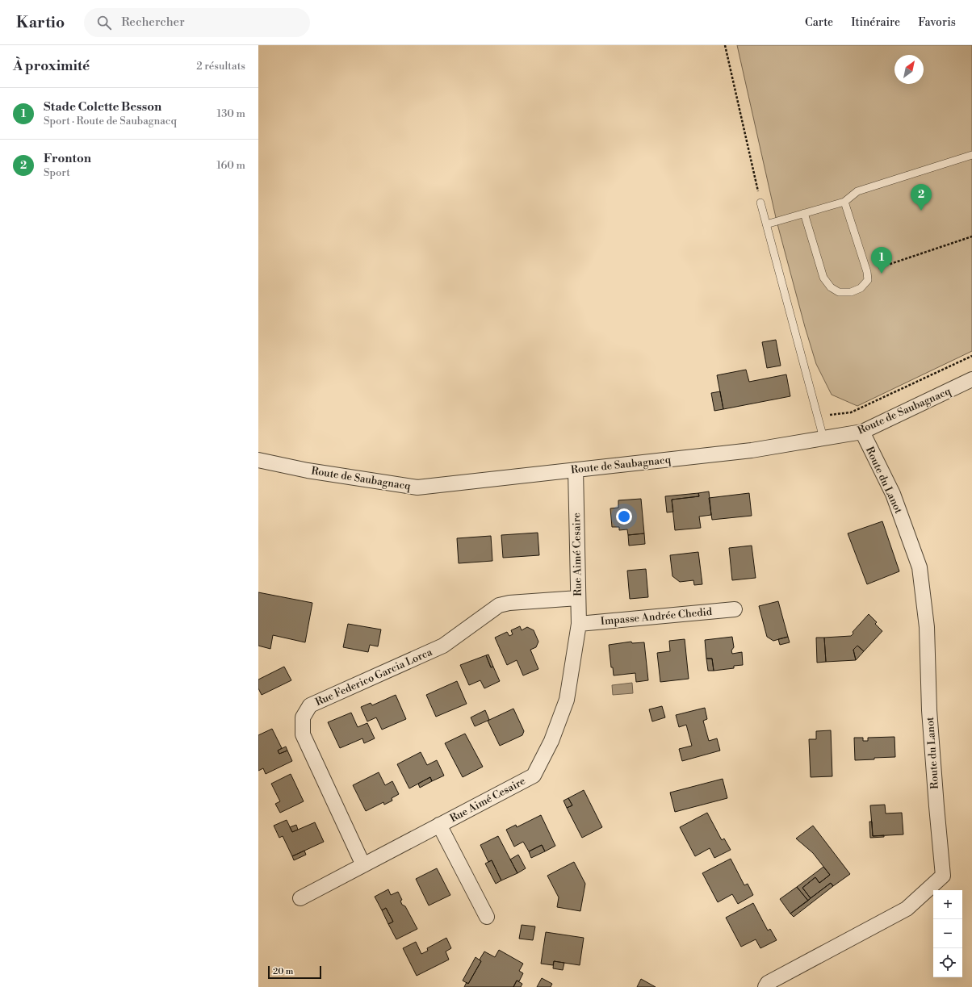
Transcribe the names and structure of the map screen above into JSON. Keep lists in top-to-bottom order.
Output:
{
  "streets": {
    "street": [
      "Route de Saubagnacq",
      "Route du Lanot",
      "Rue Aimé Cesaire",
      "Impasse Andrée Chedid",
      "Rue Federico Garcia Lorca"
    ]
  },
  "crossings": [
    ["Route de Saubagnacq", "Route du Lanot"],
    ["Route de Saubagnacq", "Rue Aimé Cesaire"],
    ["Rue Aimé Cesaire", "Impasse Andrée Chedid"],
    ["Rue Aimé Cesaire", "Rue Federico Garcia Lorca"]
  ],
  "scale_bar": "20 m",
  "north": "top right",
  "page": {
    "header": "Kartio",
    "search": "Rechercher",
    "nav": ["Carte", "Itinéraire", "Favoris"],
    "heading": ["À proximité", "2 résultats"],
    "list": [
      {
        "mark": "1",
        "name": "Stade Colette Besson",
        "note": "Sport · Route de Saubagnacq",
        "value": "130 m"
      },
      {
        "mark": "2",
        "name": "Fronton",
        "note": "Sport",
        "value": "160 m"
      }
    ],
    "pins": ["2", "1"],
    "map_buttons": ["+", "−"],
    "scale": "20 m"
  }
}
